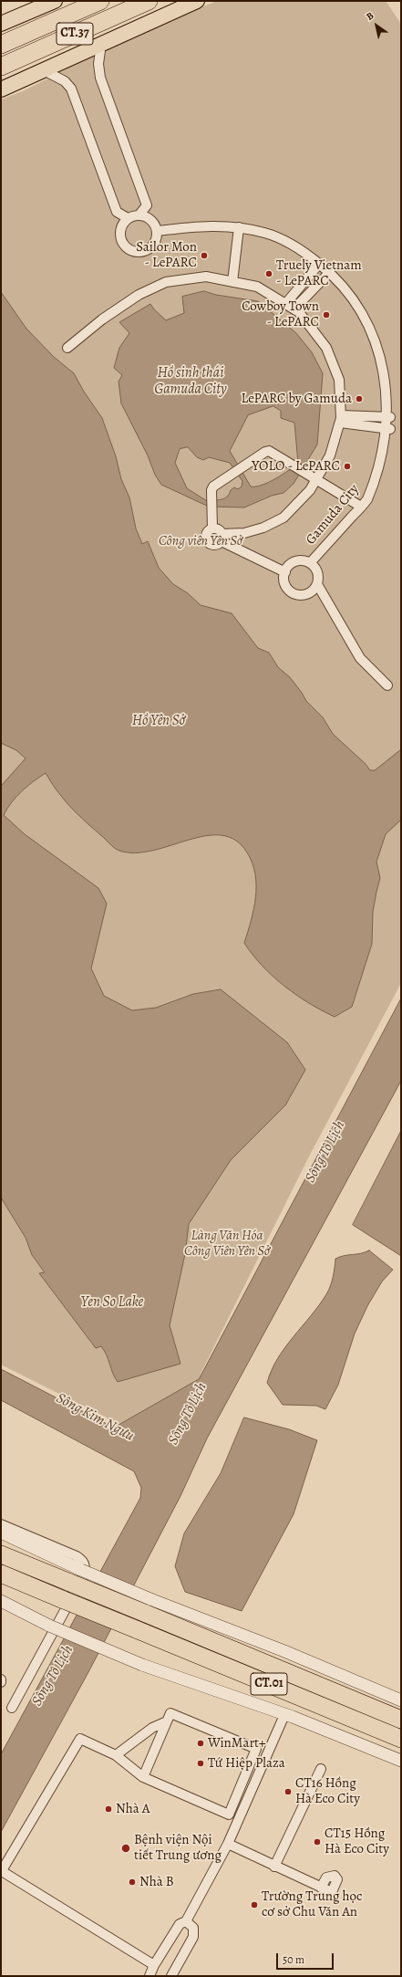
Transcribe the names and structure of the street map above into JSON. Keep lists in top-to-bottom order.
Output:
{
  "streets": {
    "highway": ["CT.37", "CT.01"],
    "street": ["Gamuda City"]
  },
  "water": [
    "Hồ sinh thái Gamuda City",
    "Hồ Yên Sở",
    "Sông Tô Lịch",
    "Yen So Lake",
    "Sông Kim Ngưu"
  ],
  "parks": ["Công viên Yên Sở", "Làng Văn Hóa Công Viên Yên Sở"],
  "places": [
    "Sailor Mon - LePARC",
    "Truely Vietnam - LePARC",
    "Cowboy Town - LePARC",
    "LePARC by Gamuda",
    "YOLO - LePARC",
    "WinMart+",
    "Tứ Hiệp Plaza",
    "CT16 Hồng Hà Eco City",
    "Nhà A",
    "CT15 Hồng Hà Eco City",
    "Bệnh viện Nội tiết Trung ương",
    "Nhà B",
    "Trường Trung học cơ sở Chu Văn An"
  ],
  "scale_bar": "50 m",
  "north": "top left"
}
